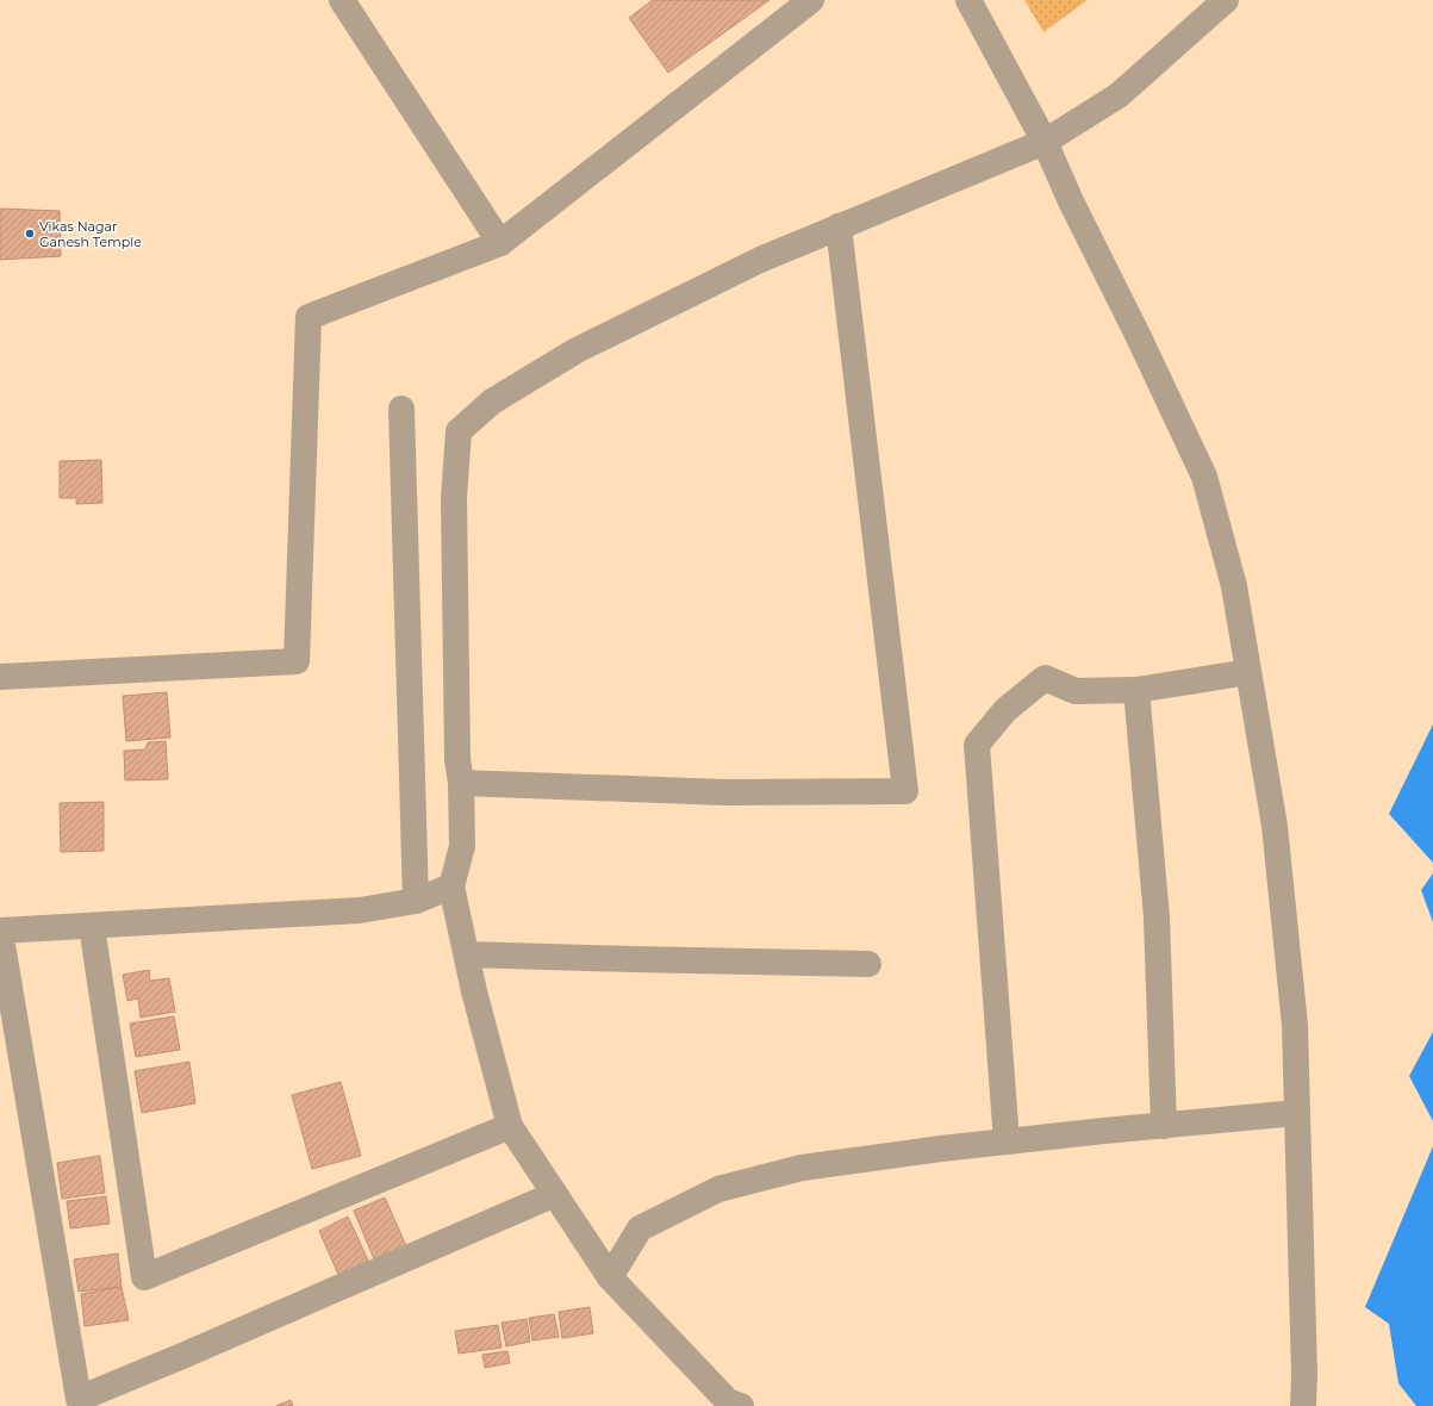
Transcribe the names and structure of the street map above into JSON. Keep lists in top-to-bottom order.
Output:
{
  "places": ["Vikas Nagar Ganesh Temple"]
}
